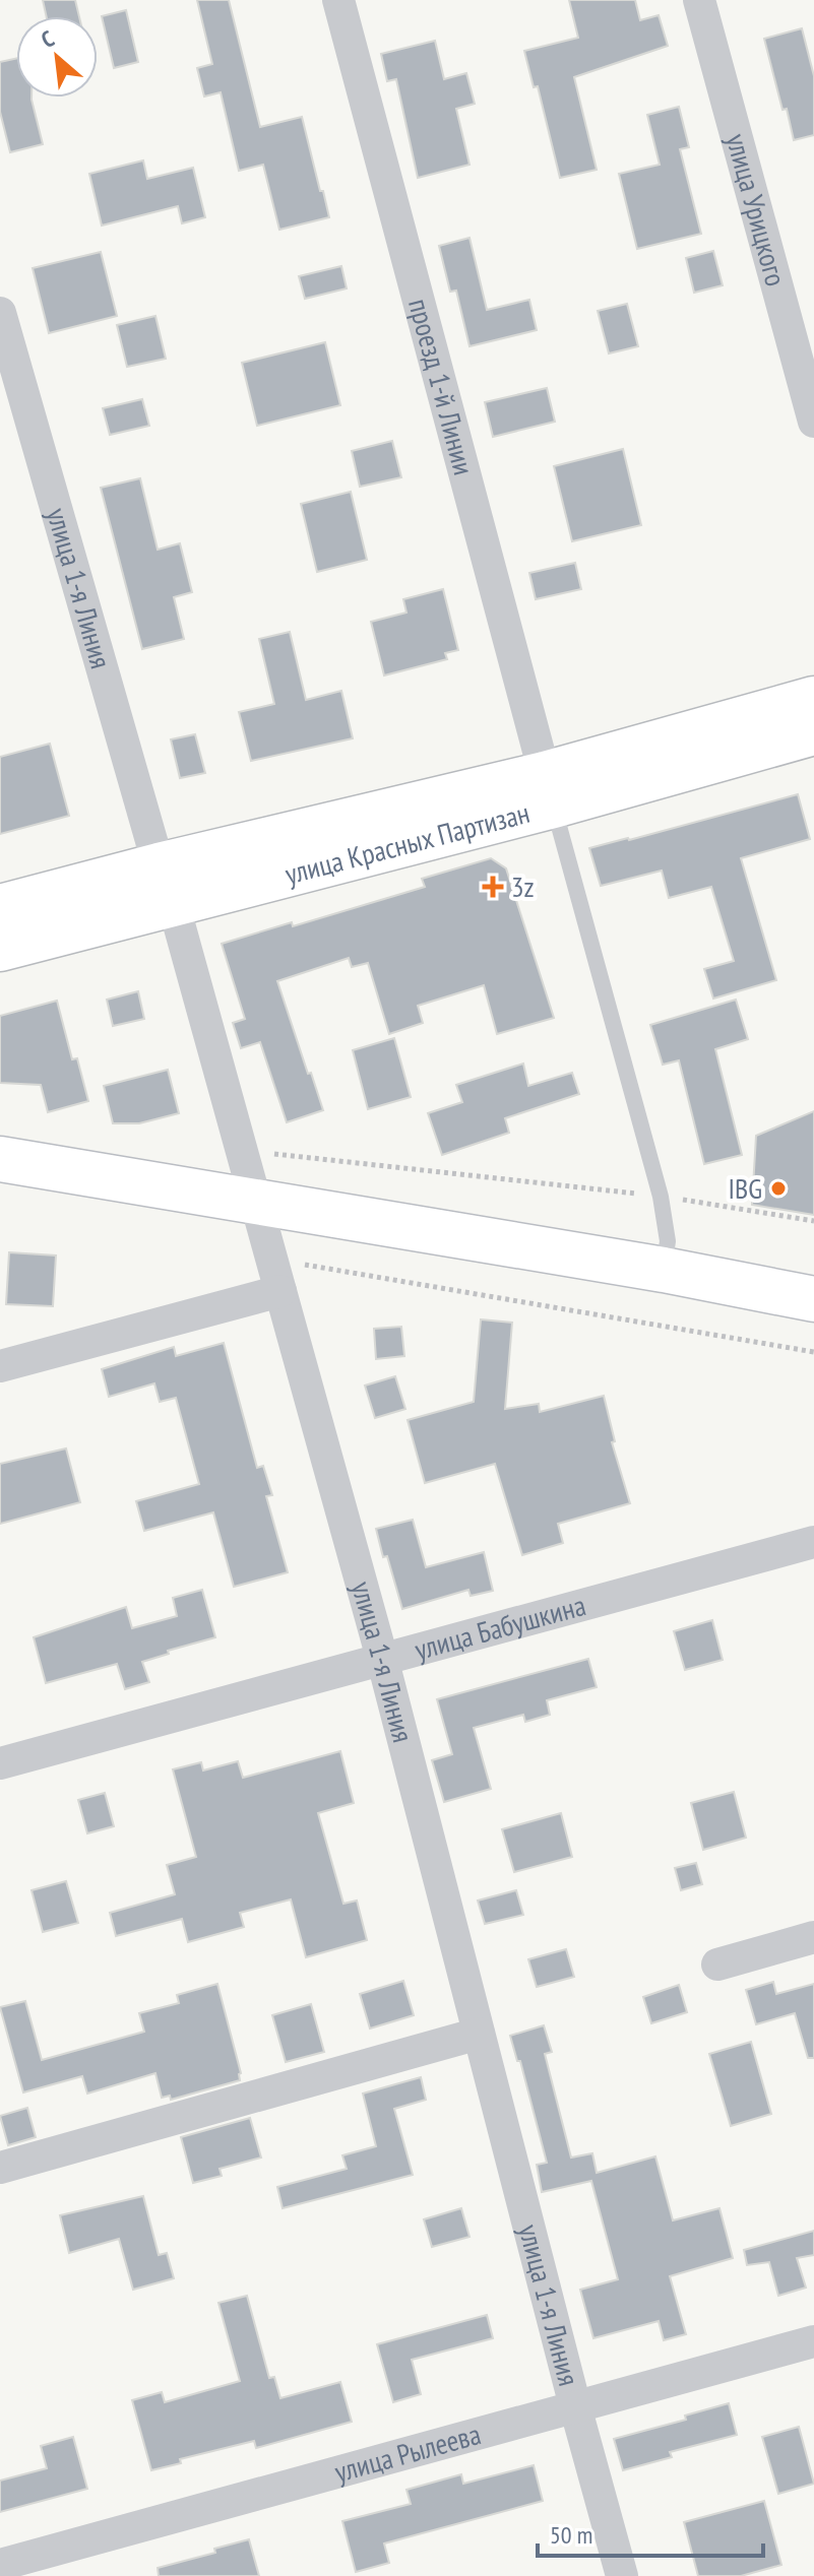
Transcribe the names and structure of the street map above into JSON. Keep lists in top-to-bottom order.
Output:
{
  "streets": {
    "main road": ["улица Красных Партизан"],
    "street": [
      "улица Урицкого",
      "проезд 1-й Линии",
      "улица 1-я Линия",
      "улица Бабушкина",
      "улица Рылеева"
    ]
  },
  "crossings": [
    ["проезд 1-й Линии", "улица Красных Партизан"],
    ["улица 1-я Линия", "улица Красных Партизан"],
    ["улица 1-я Линия", "улица Бабушкина"],
    ["улица 1-я Линия", "улица Рылеева"]
  ],
  "places": {
    "health": ["3z"],
    "other": ["IBG"]
  },
  "scale_bar": "50 m",
  "north": "top left"
}
